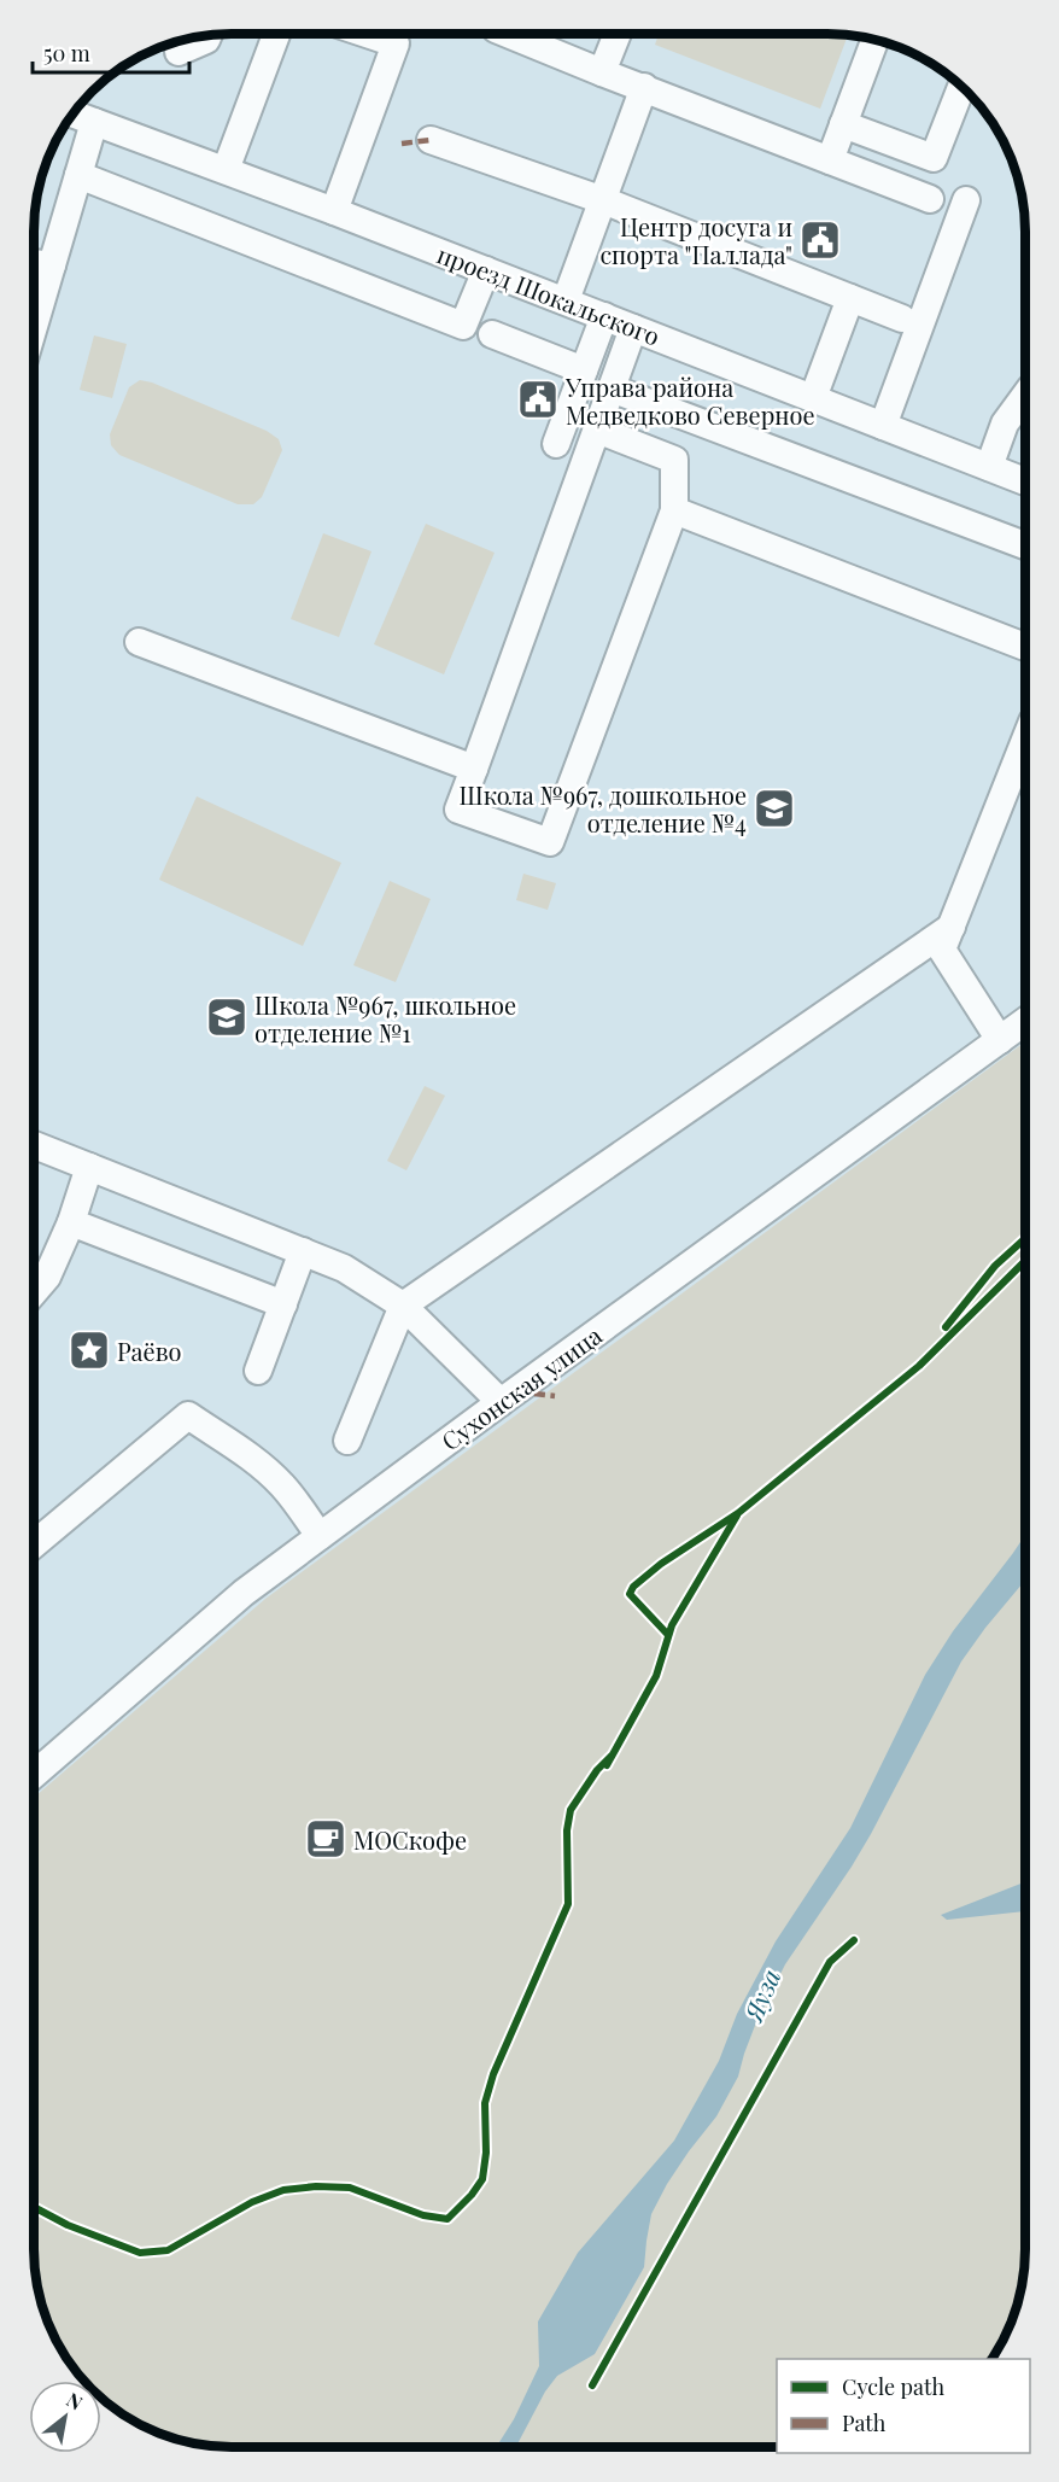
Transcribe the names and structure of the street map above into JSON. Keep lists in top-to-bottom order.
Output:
{
  "streets": {
    "street": ["проезд Шокальского", "Сухонская улица"]
  },
  "water": ["Яуза"],
  "places": {
    "public building": ["Центр досуга и спорта \"Паллада\"", "Управа района Медведково Северное"],
    "school or university": ["Школа №967, дошкольное отделение №4", "Школа №967, школьное отделение №1"],
    "place": ["Раёво"],
    "cafe": ["МОСкофе"]
  },
  "legend": ["Cycle path", "Path"],
  "scale_bar": "50 m",
  "north": "top right"
}
